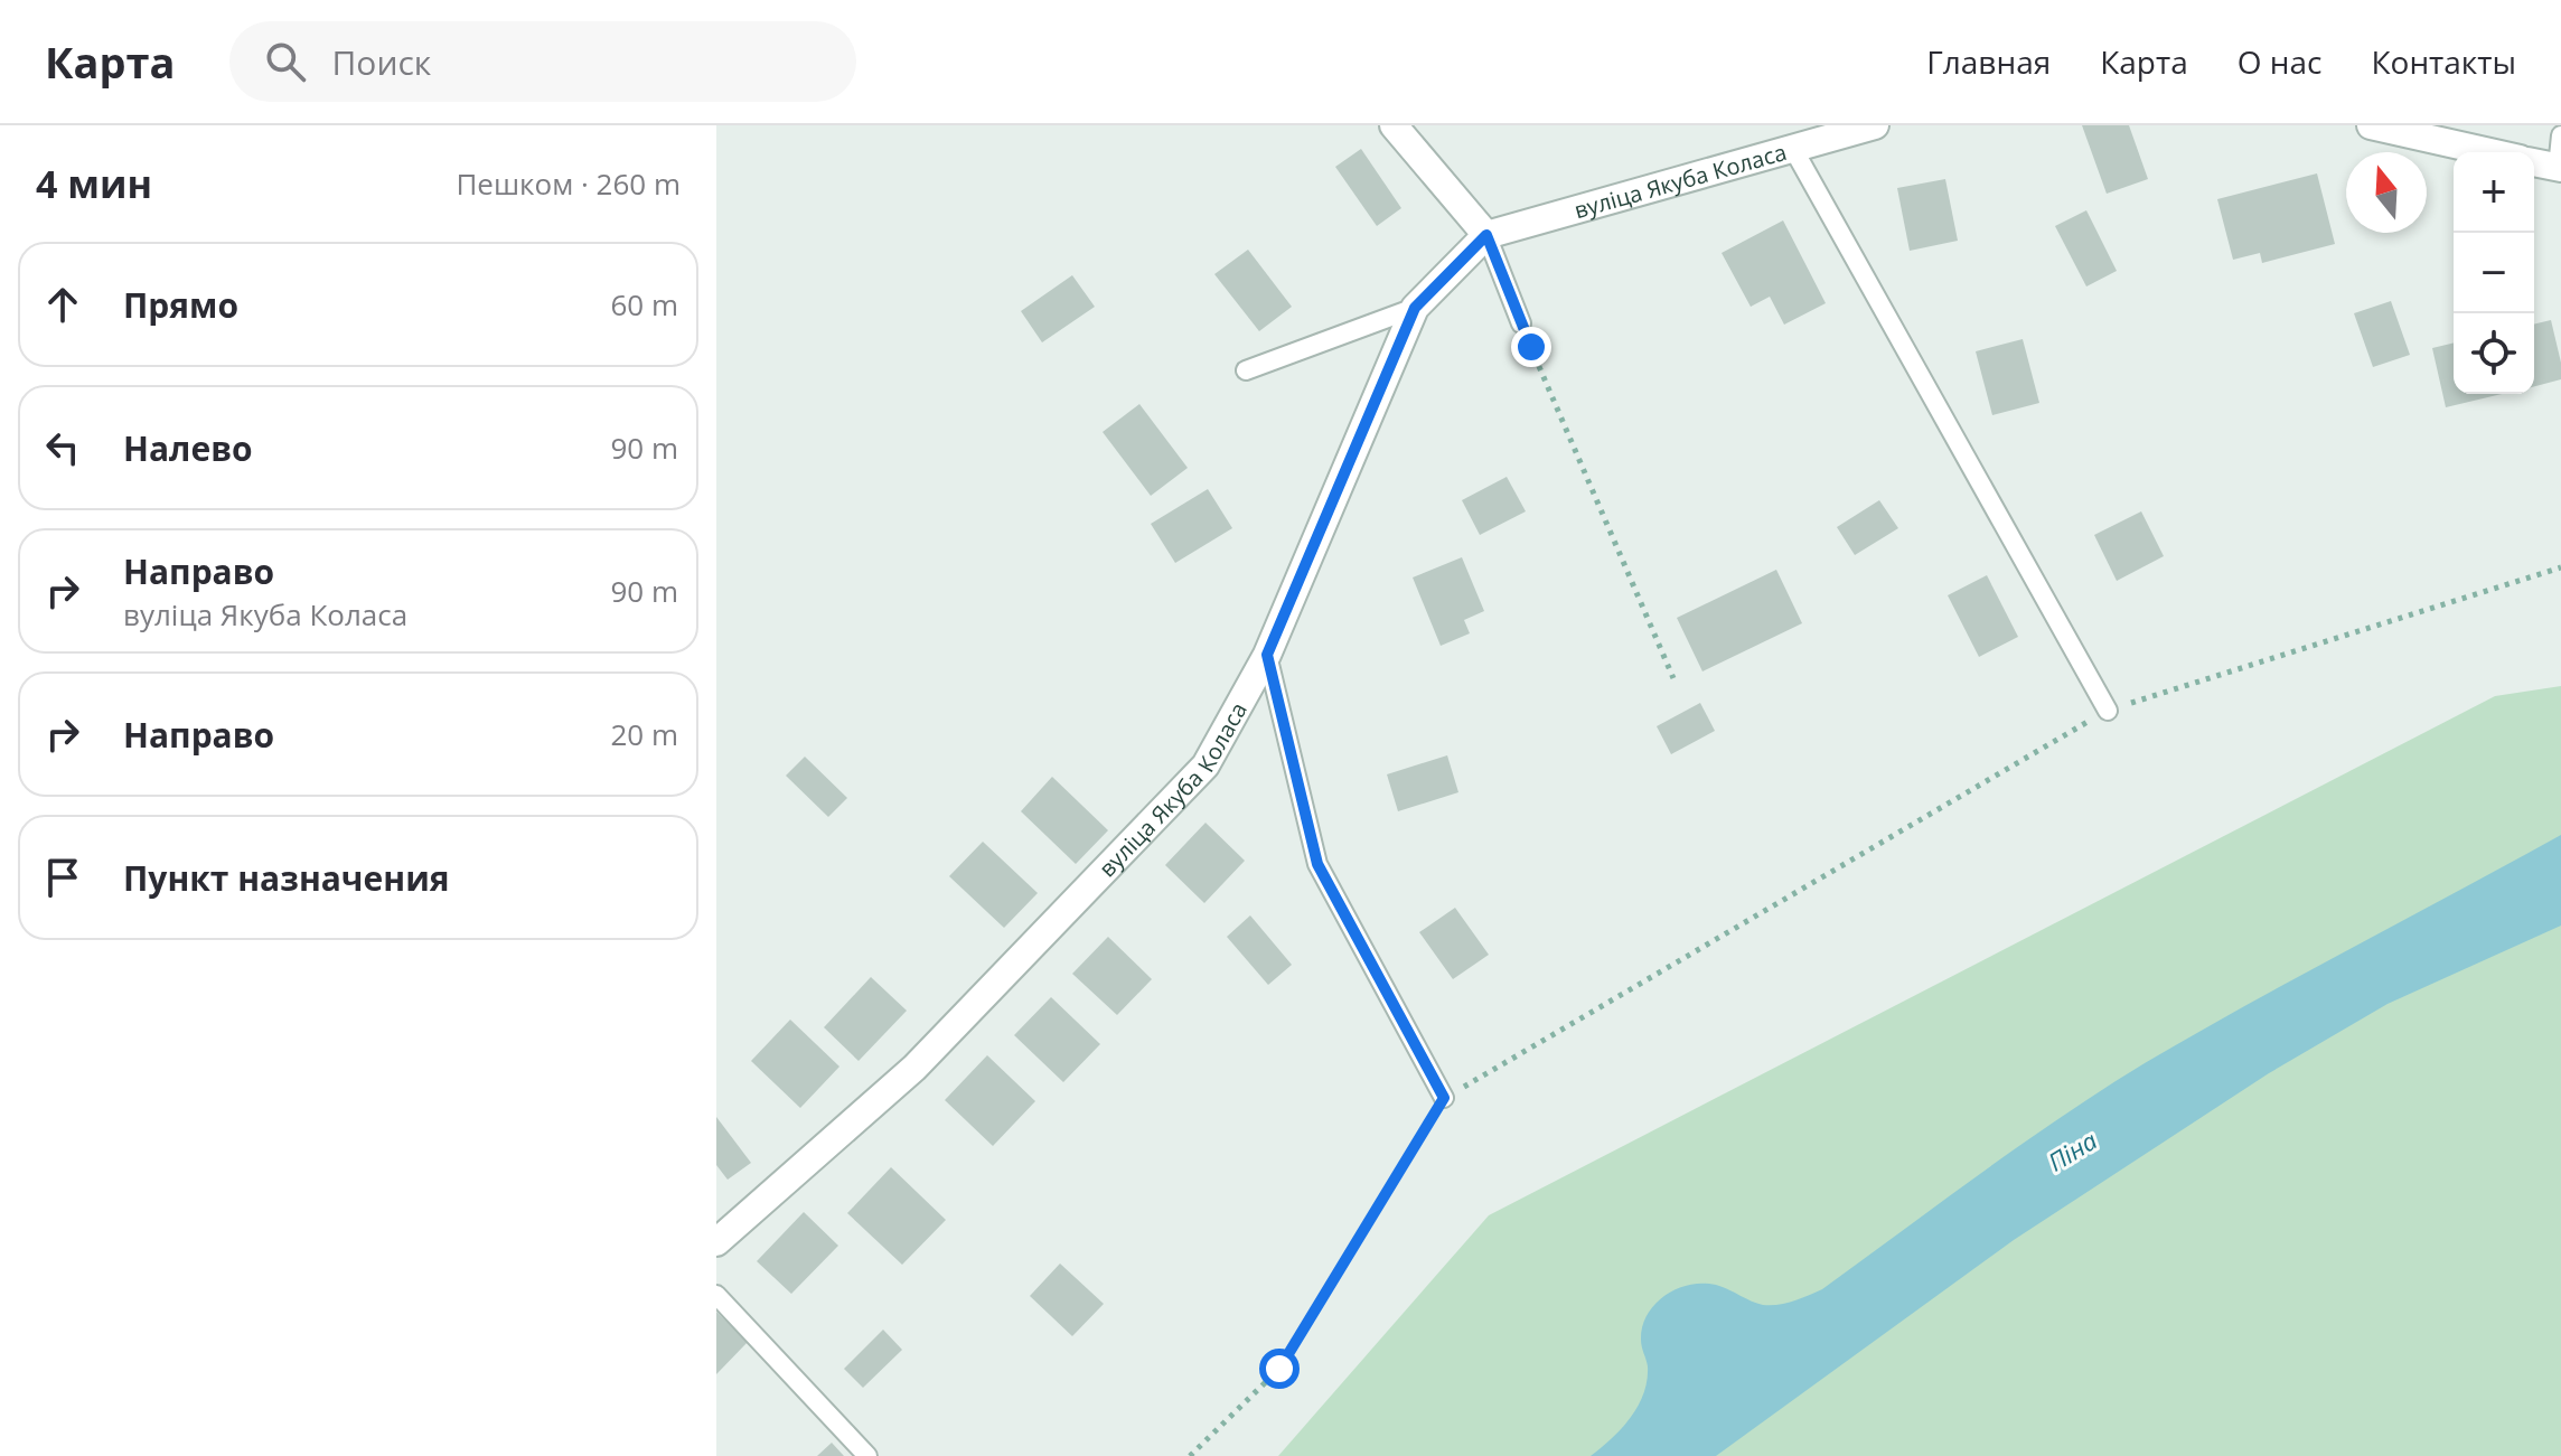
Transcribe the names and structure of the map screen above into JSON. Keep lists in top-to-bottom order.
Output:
{
  "streets": {
    "street": ["вуліца Якуба Коласа"]
  },
  "water": ["Піна"],
  "north": "top",
  "page": {
    "header": "Карта",
    "search": "Поиск",
    "nav": [
      "Главная",
      "Карта",
      "О нас",
      "Контакты"
    ],
    "heading": ["4 мин", "Пешком · 260 m"],
    "map_buttons": ["+", "−"],
    "list": [
      ["Прямо", "60 m"],
      ["Налево", "90 m"],
      ["Направо", "вуліца Якуба Коласа", "90 m"],
      ["Направо", "20 m"],
      "Пункт назначения"
    ]
  }
}
